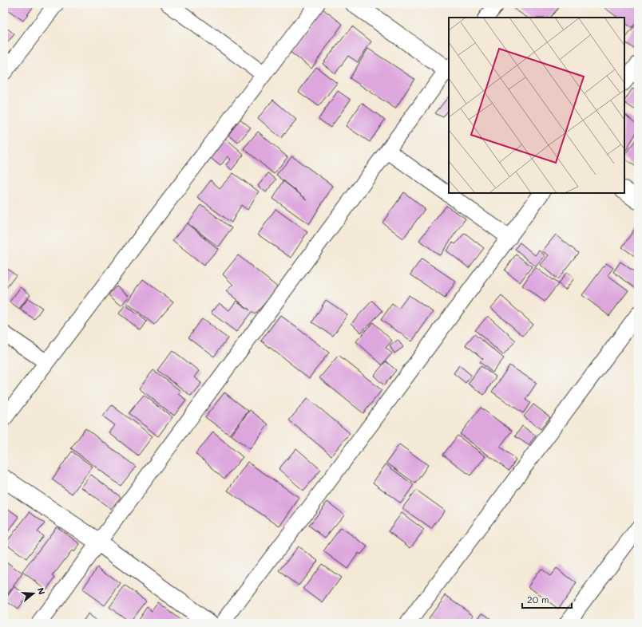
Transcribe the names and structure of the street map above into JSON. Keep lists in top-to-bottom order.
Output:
{
  "scale_bar": "20 m",
  "north": "right"
}
